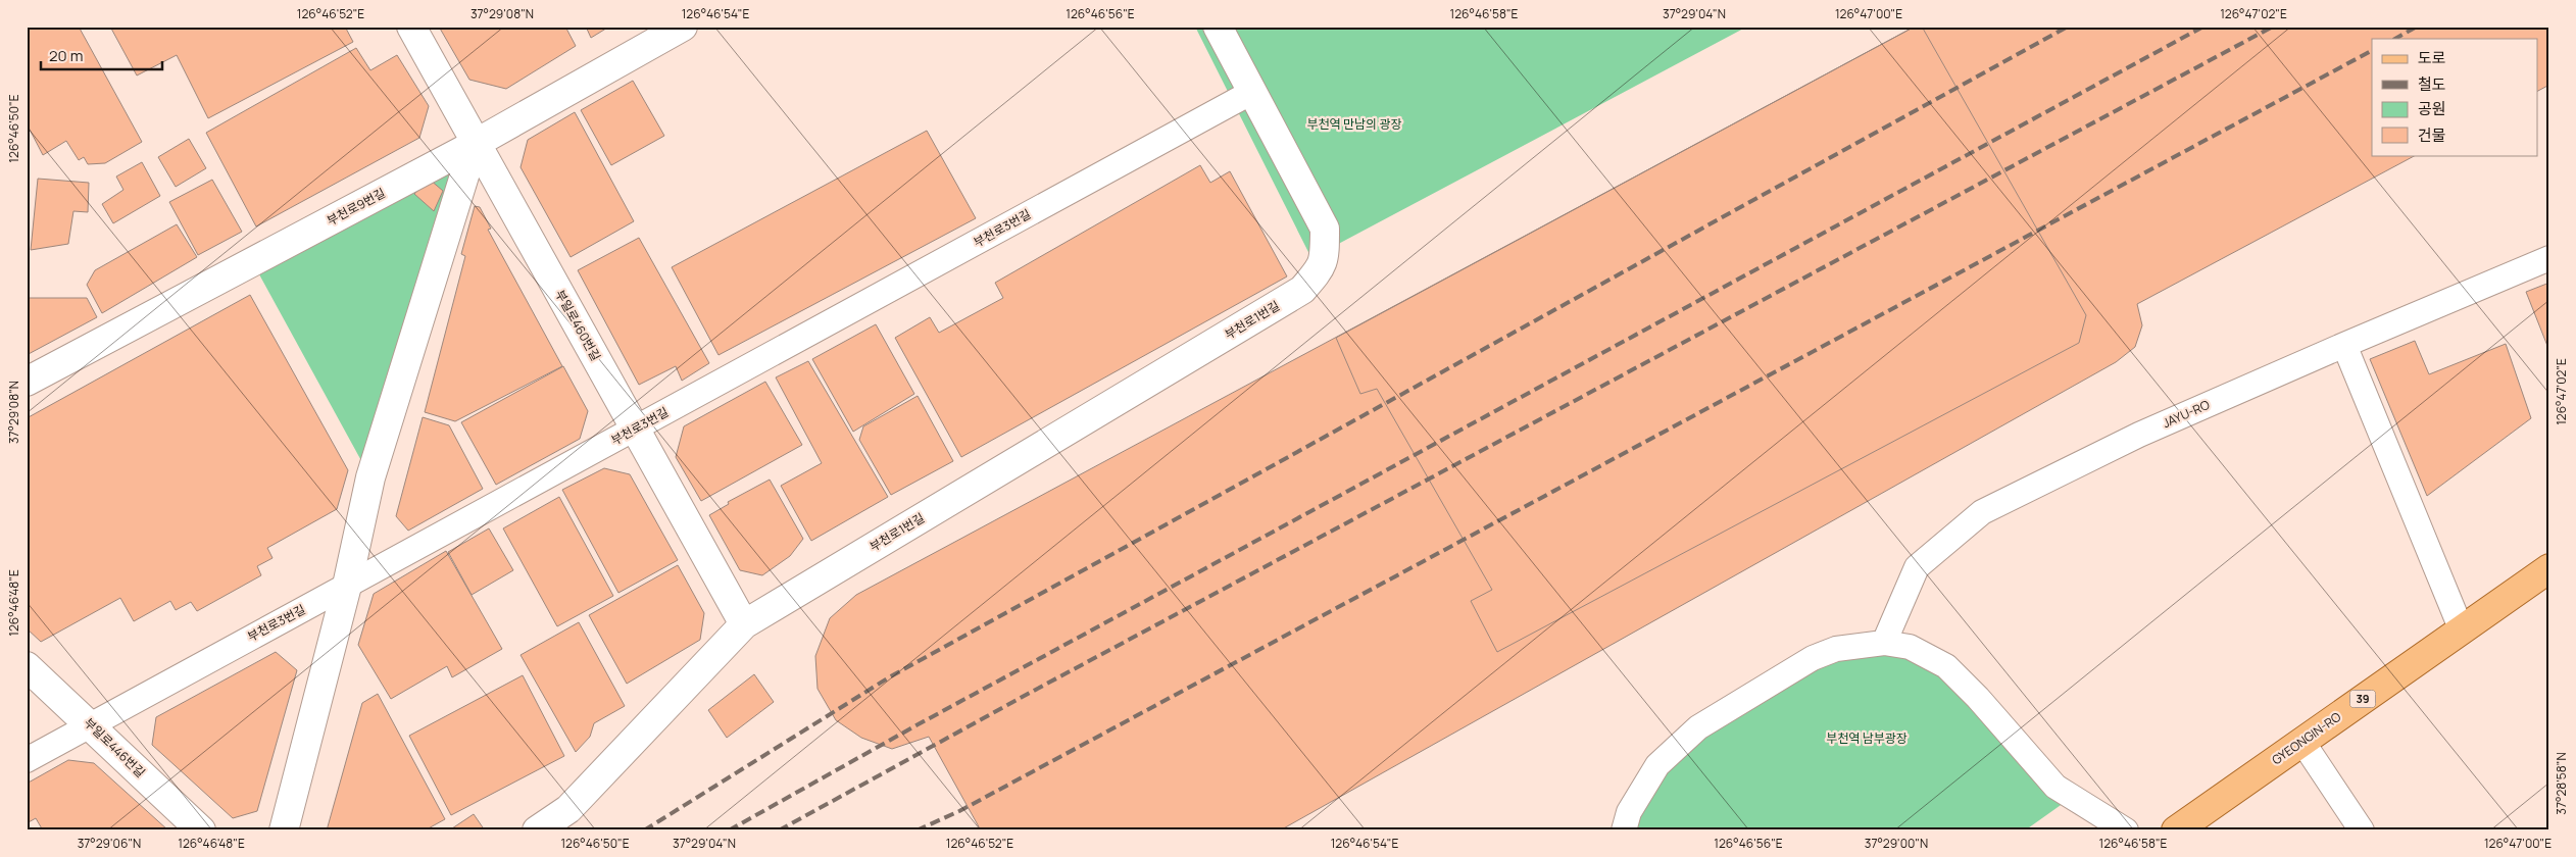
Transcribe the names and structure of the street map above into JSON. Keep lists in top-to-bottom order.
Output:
{
  "streets": {
    "main road": ["39", "GYEONGIN-RO"],
    "street": [
      "부천로9번길",
      "부천로1번길",
      "부일로460번길",
      "부일로446번길"
    ],
    "lane": ["부천로3번길", "JAYU-RO"]
  },
  "crossings": [
    ["부천로9번길", "부일로460번길"],
    ["부천로3번길", "부천로1번길"],
    ["부천로3번길", "부일로460번길"],
    ["부천로3번길", "부일로446번길"],
    ["부천로1번길", "부일로460번길"]
  ],
  "parks": ["부천역 만남의 광장", "부천역 남부광장"],
  "legend": [
    "도로",
    "철도",
    "공원",
    "건물"
  ],
  "scale_bar": "20 m",
  "coordinates": [
    "126°46'52\"E",
    "37°29'08\"N",
    "126°46'54\"E",
    "126°46'56\"E",
    "126°46'58\"E",
    "37°29'04\"N",
    "126°47'00\"E",
    "126°47'02\"E",
    "126°46'50\"E",
    "126°46'48\"E",
    "37°28'58\"N",
    "37°29'06\"N",
    "37°29'00\"N"
  ]
}
